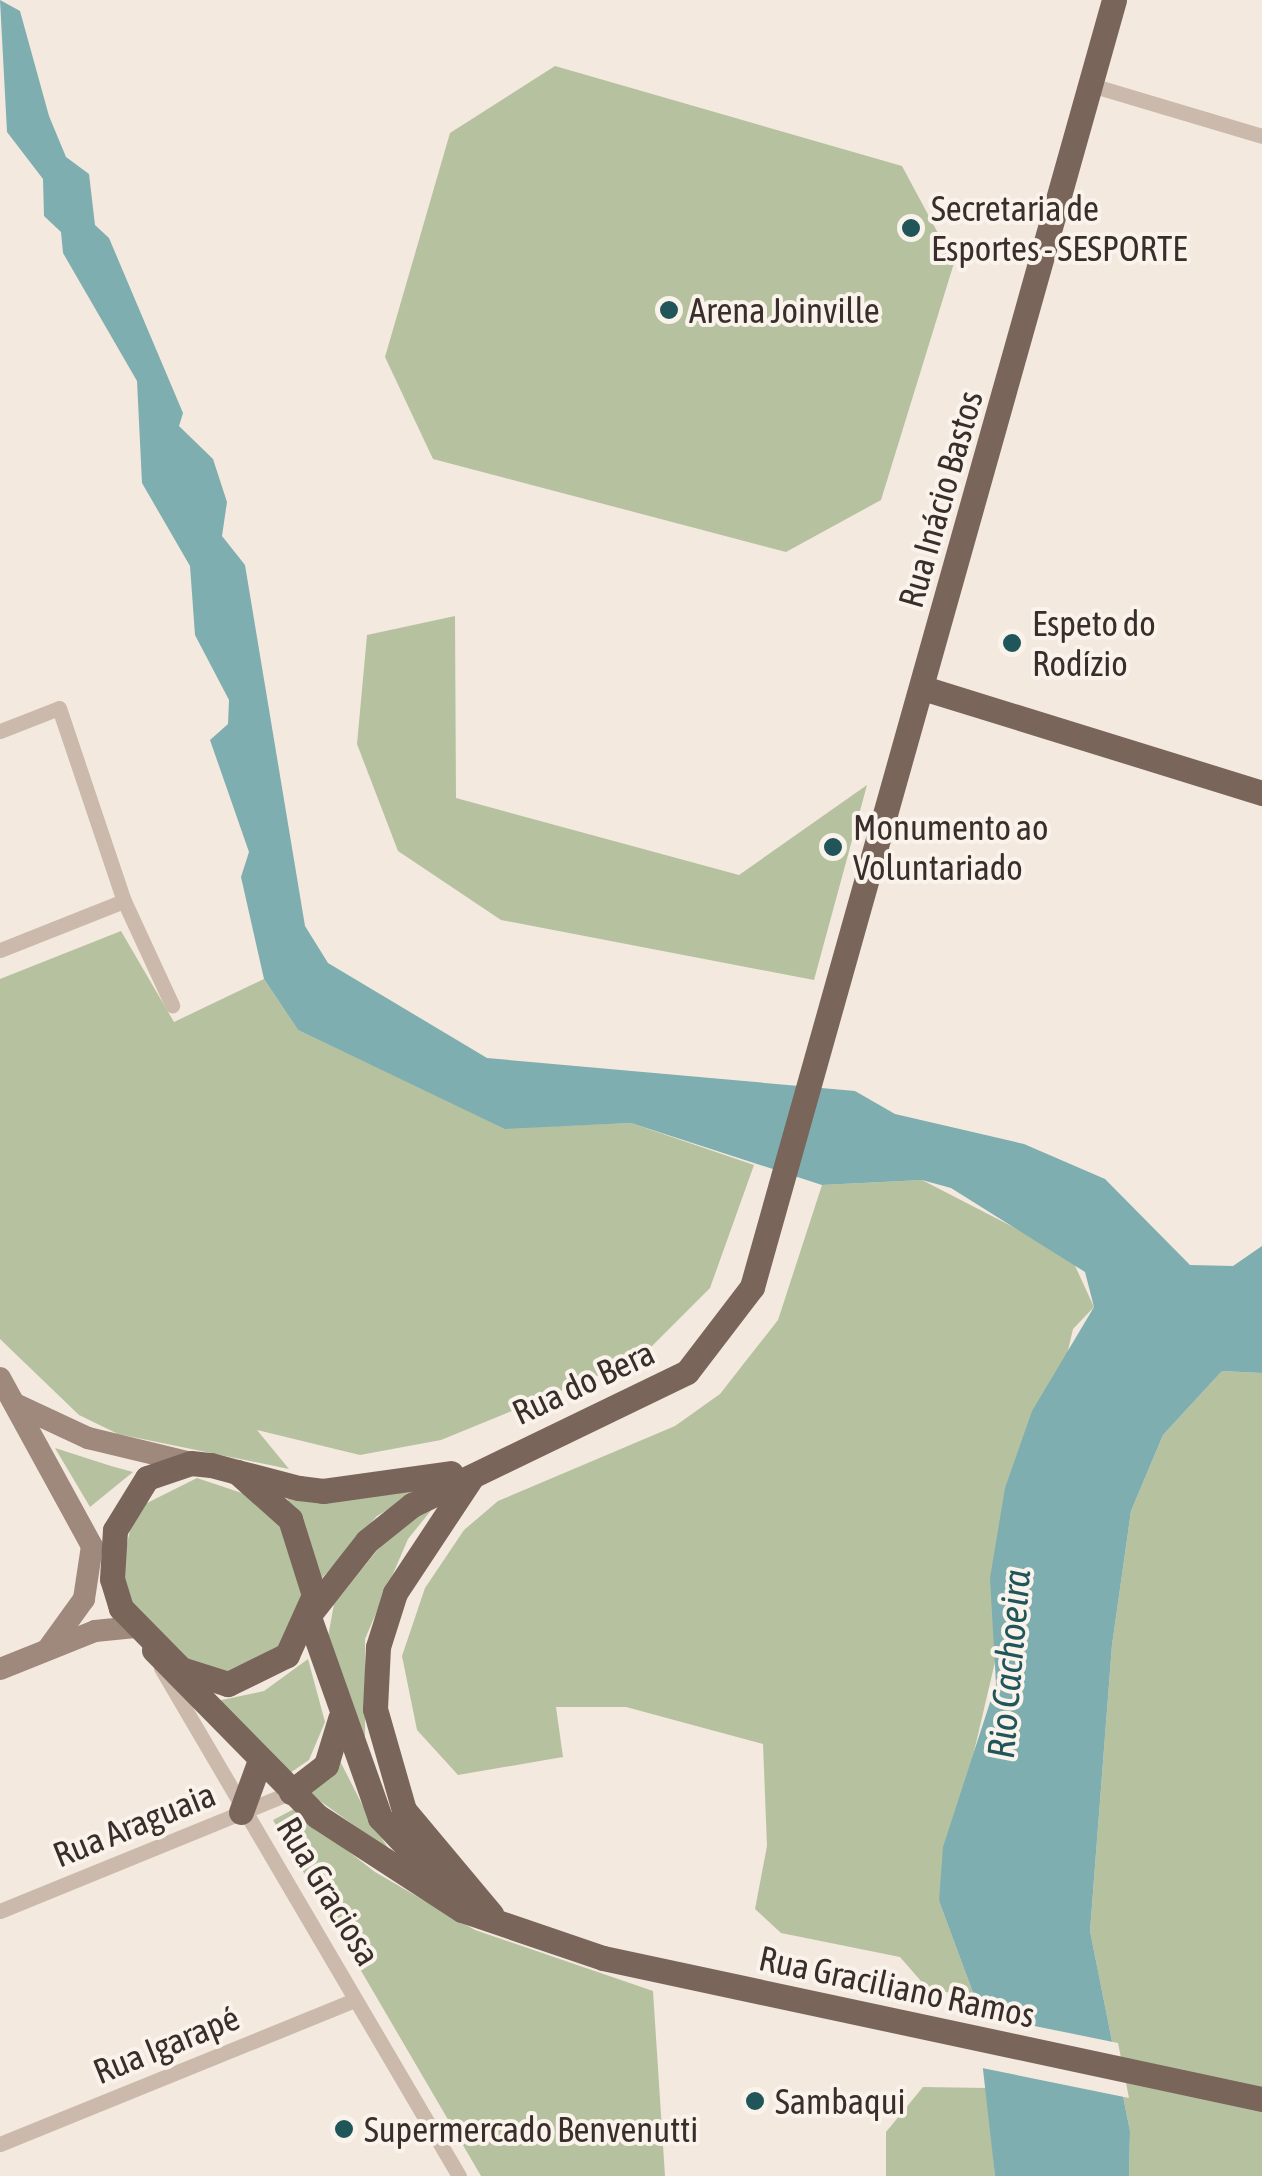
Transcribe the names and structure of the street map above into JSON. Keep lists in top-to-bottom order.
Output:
{
  "streets": {
    "main road": ["Rua Inácio Bastos", "Rua do Bera", "Rua Graciliano Ramos"],
    "street": ["Rua Araguaia", "Rua Graciosa", "Rua Igarapé"]
  },
  "crossings": [
    ["Rua Inácio Bastos", "Rua do Bera"],
    ["Rua do Bera", "Rua Graciosa"],
    ["Rua do Bera", "Rua Graciliano Ramos"],
    ["Rua Araguaia", "Rua Graciosa"],
    ["Rua Araguaia", "Rua Graciliano Ramos"],
    ["Rua Graciosa", "Rua Graciliano Ramos"],
    ["Rua Graciosa", "Rua Igarapé"]
  ],
  "water": ["Rio Cachoeira"],
  "places": [
    "Secretaria de Esportes - SESPORTE",
    "Arena Joinville",
    "Espeto do Rodízio",
    "Monumento ao Voluntariado",
    "Sambaqui",
    "Supermercado Benvenutti"
  ]
}
